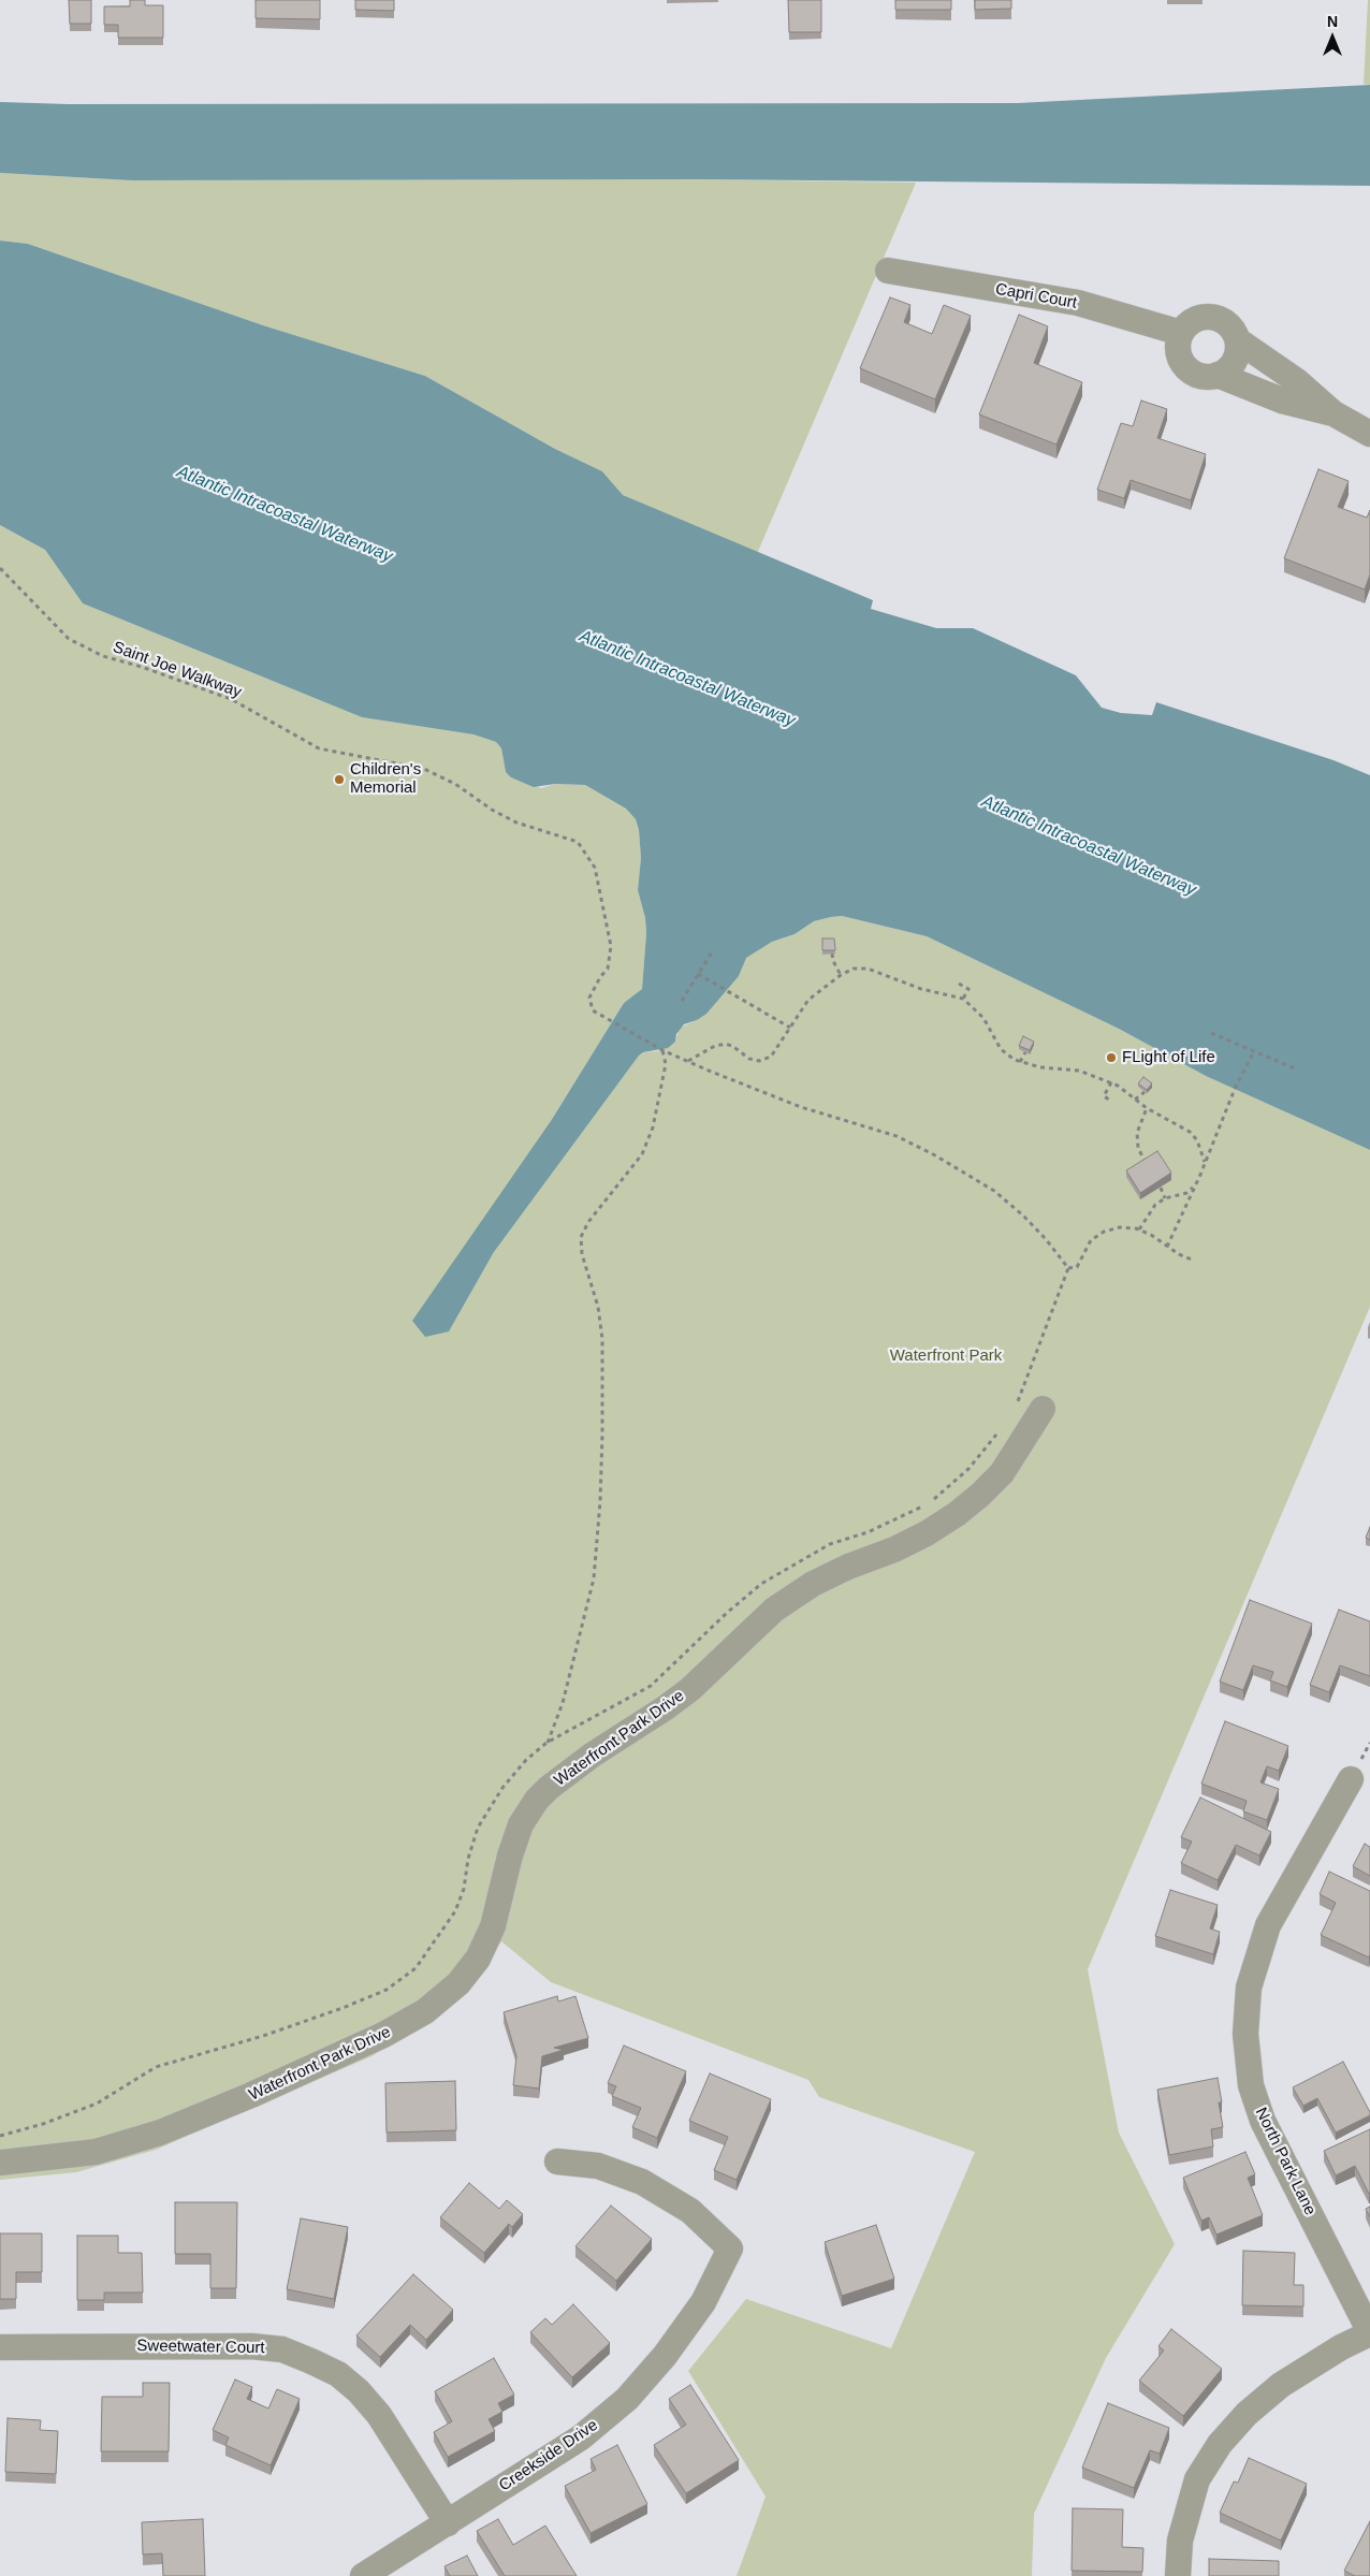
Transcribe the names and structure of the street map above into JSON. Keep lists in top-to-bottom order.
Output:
{
  "streets": {
    "street": [
      "Capri Court",
      "Waterfront Park Drive",
      "North Park Lane",
      "Sweetwater Court",
      "Creekside Drive"
    ],
    "path": ["Saint Joe Walkway"]
  },
  "crossings": [
    ["Sweetwater Court", "Creekside Drive"]
  ],
  "water": ["Atlantic Intracoastal Waterway"],
  "parks": ["Waterfront Park"],
  "places": ["Children's Memorial", "FLight of Life"],
  "north": "top"
}
